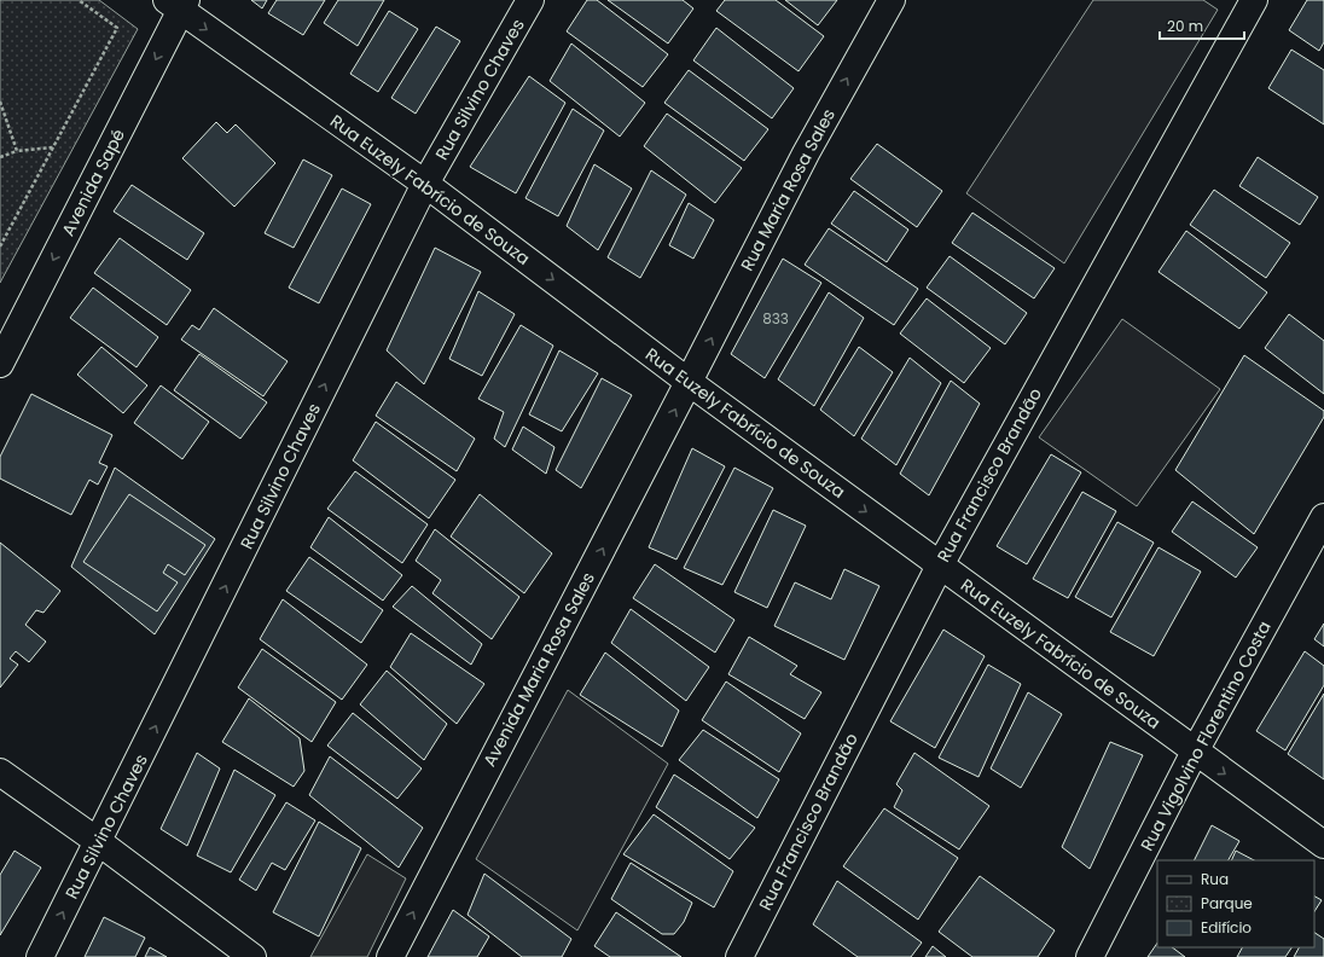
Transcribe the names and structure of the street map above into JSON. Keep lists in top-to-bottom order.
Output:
{
  "streets": {
    "street": [
      "Rua Silvino Chaves",
      "Avenida Sapé",
      "Rua Euzely Fabrício de Souza",
      "Rua Maria Rosa Sales",
      "Rua Francisco Brandão",
      "Avenida Maria Rosa Sales",
      "Rua Vigolvino Florentino Costa"
    ]
  },
  "crossings": [
    ["Rua Silvino Chaves", "Rua Euzely Fabrício de Souza"],
    ["Avenida Sapé", "Rua Euzely Fabrício de Souza"],
    ["Rua Euzely Fabrício de Souza", "Rua Maria Rosa Sales"],
    ["Rua Euzely Fabrício de Souza", "Rua Francisco Brandão"],
    ["Rua Euzely Fabrício de Souza", "Avenida Maria Rosa Sales"],
    ["Rua Euzely Fabrício de Souza", "Rua Vigolvino Florentino Costa"],
    ["Rua Maria Rosa Sales", "Avenida Maria Rosa Sales"]
  ],
  "one_way": [
    "Rua Silvino Chaves",
    "Avenida Sapé",
    "Rua Euzely Fabrício de Souza",
    "Rua Maria Rosa Sales",
    "Avenida Maria Rosa Sales"
  ],
  "house_numbers": ["833"],
  "legend": ["Rua", "Parque", "Edifício"],
  "scale_bar": "20 m"
}
